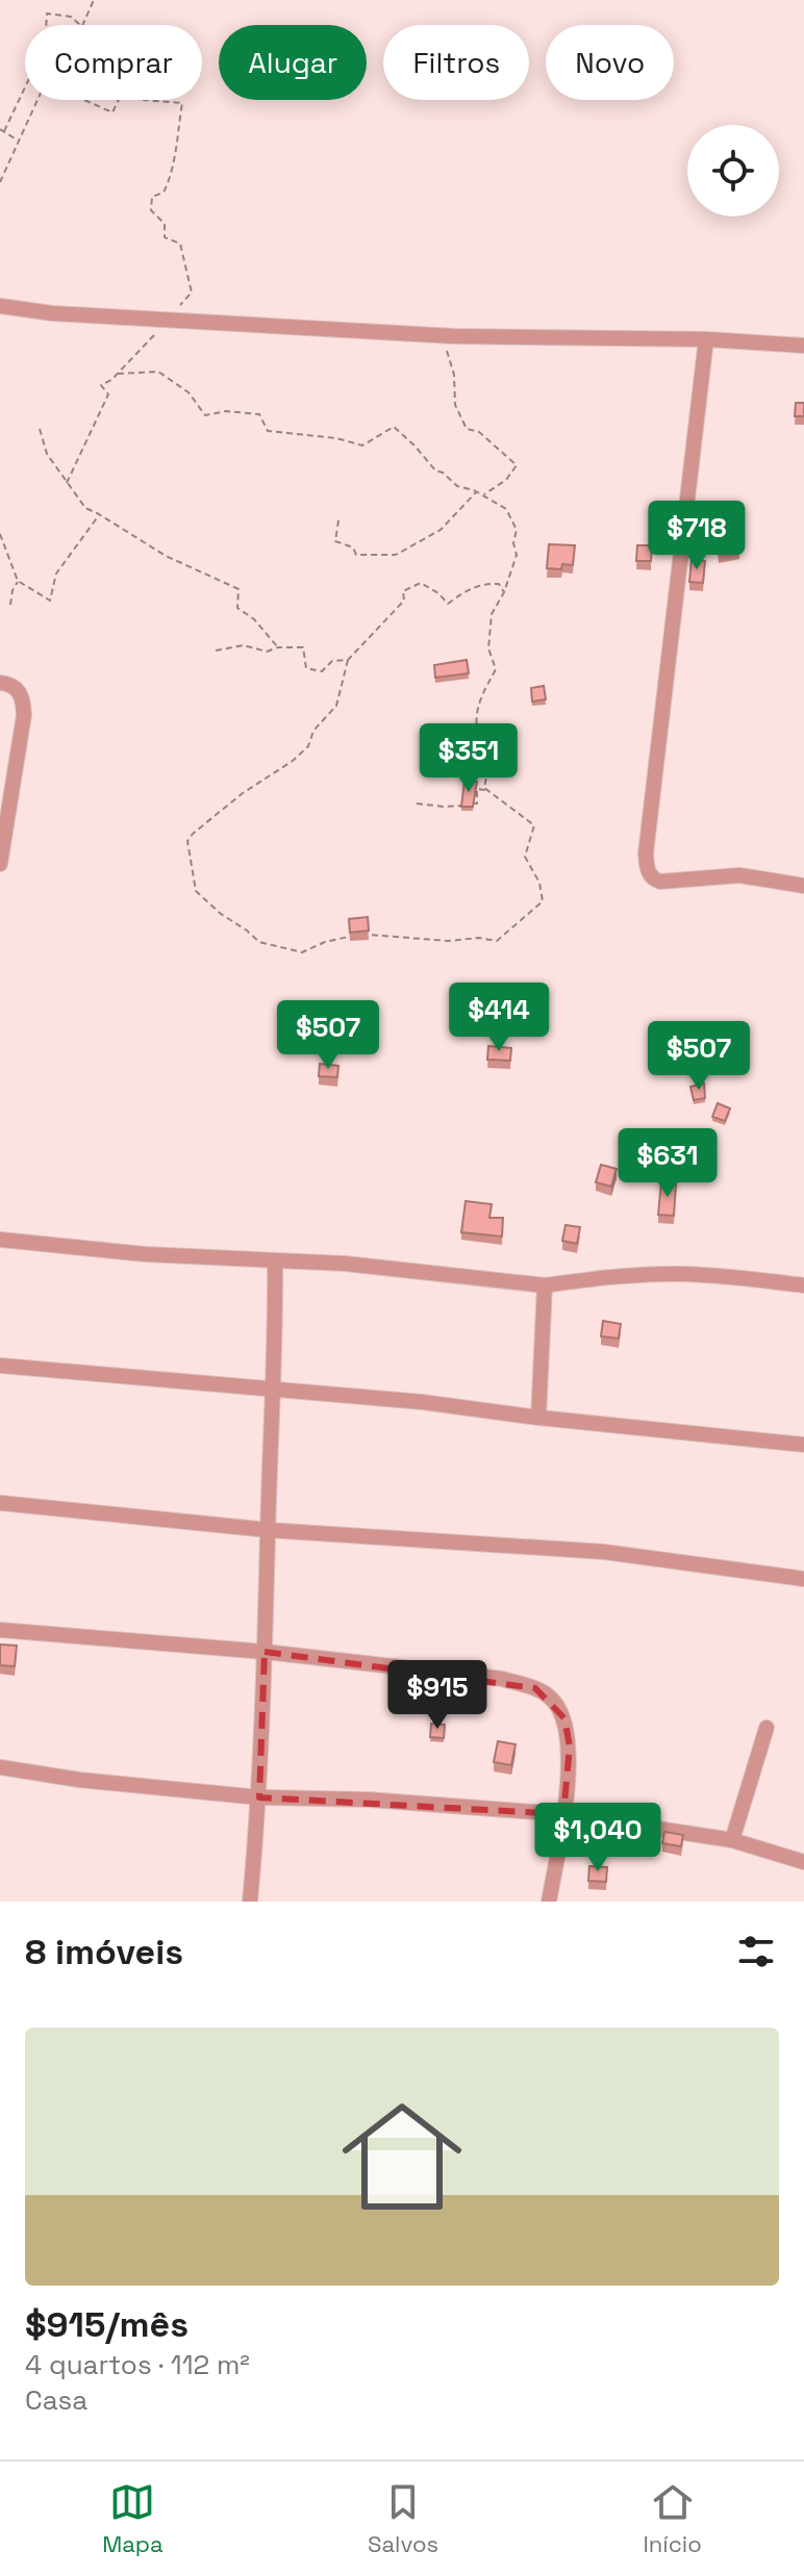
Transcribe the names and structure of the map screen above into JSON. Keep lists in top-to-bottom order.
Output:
{
  "page": {
    "chip": [
      "Comprar",
      "Alugar",
      "Filtros",
      "Novo"
    ],
    "price": [
      "$718",
      "$351",
      "$414",
      "$507",
      "$507",
      "$631",
      "$915",
      "$1,040"
    ],
    "heading": "8 imóveis",
    "list": [
      {
        "name": "$915/mês",
        "note": "4 quartos · 112 m² · Casa"
      }
    ],
    "tabs": ["Mapa", "Salvos", "Início"]
  }
}
